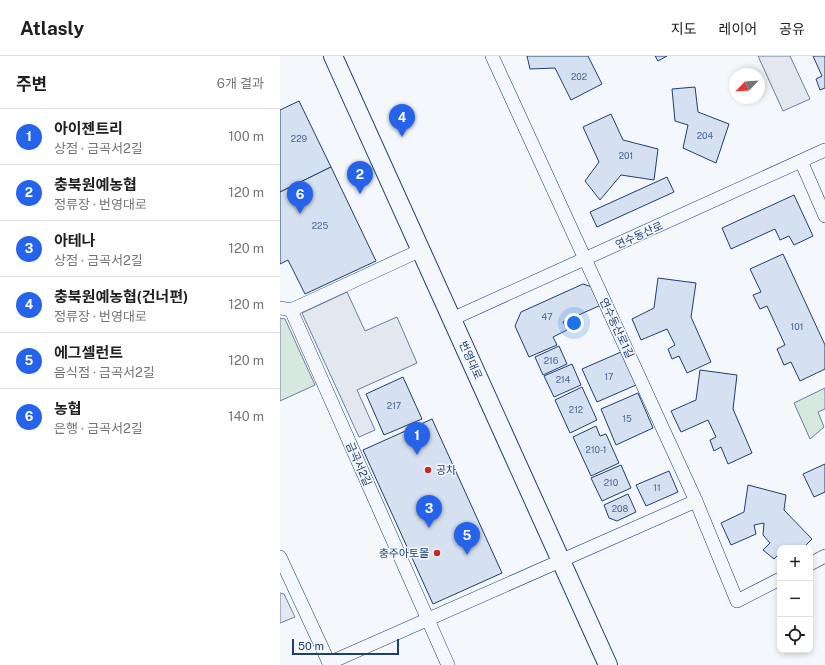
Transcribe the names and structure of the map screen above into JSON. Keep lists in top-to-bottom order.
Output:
{
  "streets": {
    "street": [
      "연수동산로",
      "연수동산로1길",
      "번영대로",
      "금곡서2길"
    ]
  },
  "crossings": [
    ["연수동산로", "연수동산로1길"],
    ["연수동산로", "번영대로"],
    ["번영대로", "금곡서2길"]
  ],
  "places": ["공차", "충주아토몰"],
  "house_numbers": [
    "202",
    "204",
    "229",
    "201",
    "225",
    "47",
    "101",
    "216",
    "17",
    "214",
    "217",
    "212",
    "15",
    "210-1",
    "210",
    "11",
    "208"
  ],
  "scale_bar": "50 m",
  "north": "bottom left",
  "page": {
    "header": "Atlasly",
    "nav": ["지도", "레이어", "공유"],
    "heading": ["주변", "6개 결과"],
    "pins": [
      "4",
      "2",
      "6",
      "1",
      "3",
      "5"
    ],
    "list": [
      {
        "mark": "1",
        "name": "아이젠트리",
        "note": "상점 · 금곡서2길",
        "value": "100 m"
      },
      {
        "mark": "2",
        "name": "충북원예농협",
        "note": "정류장 · 번영대로",
        "value": "120 m"
      },
      {
        "mark": "3",
        "name": "아테나",
        "note": "상점 · 금곡서2길",
        "value": "120 m"
      },
      {
        "mark": "4",
        "name": "충북원예농협(건너편)",
        "note": "정류장 · 번영대로",
        "value": "120 m"
      },
      {
        "mark": "5",
        "name": "에그셀런트",
        "note": "음식점 · 금곡서2길",
        "value": "120 m"
      },
      {
        "mark": "6",
        "name": "농협",
        "note": "은행 · 금곡서2길",
        "value": "140 m"
      }
    ],
    "map_buttons": ["+", "−"],
    "scale": "50 m"
  }
}
